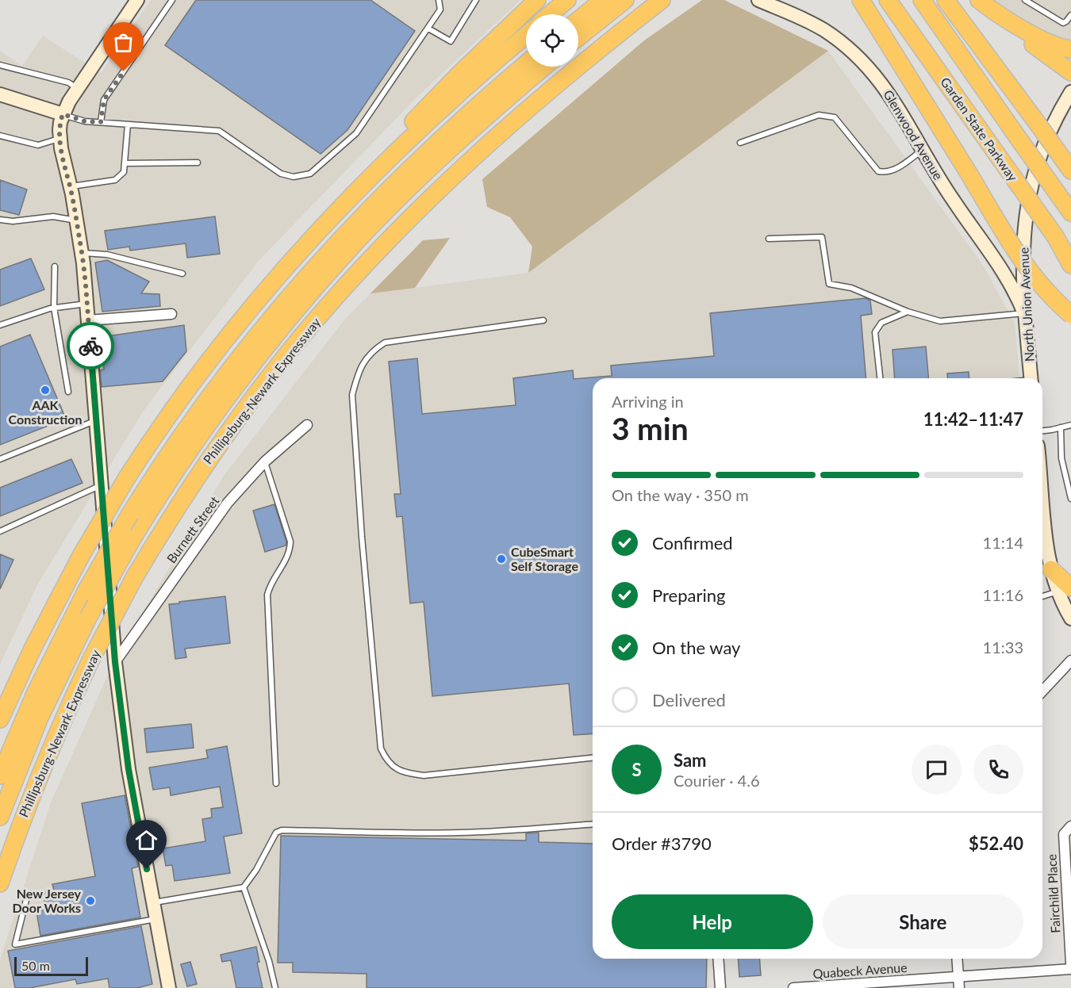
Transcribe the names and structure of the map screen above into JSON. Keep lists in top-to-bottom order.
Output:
{
  "streets": {
    "highway": ["Garden State Parkway", "Phillipsburg-Newark Expressway"],
    "street": [
      "Glenwood Avenue",
      "North Union Avenue",
      "Burnett Street",
      "Fairchild Place",
      "Quabeck Avenue"
    ]
  },
  "crossings": [
    ["Glenwood Avenue", "North Union Avenue"]
  ],
  "places": ["AAK Construction", "CubeSmart Self Storage", "New Jersey Door Works"],
  "scale_bar": "50 m",
  "page": {
    "heading": ["3 min", "Arriving in", "11:42–11:47"],
    "panel": [
      "Sam",
      "Courier · 4.6",
      "Order #3790",
      "$52.40"
    ],
    "bar": "On the way · 350 m",
    "list": [
      ["Confirmed", "11:14"],
      ["Preparing", "11:16"],
      ["On the way", "11:33"],
      "Delivered"
    ],
    "round": "S",
    "buttons": ["Help", "Share"],
    "scale": "50 m"
  }
}
